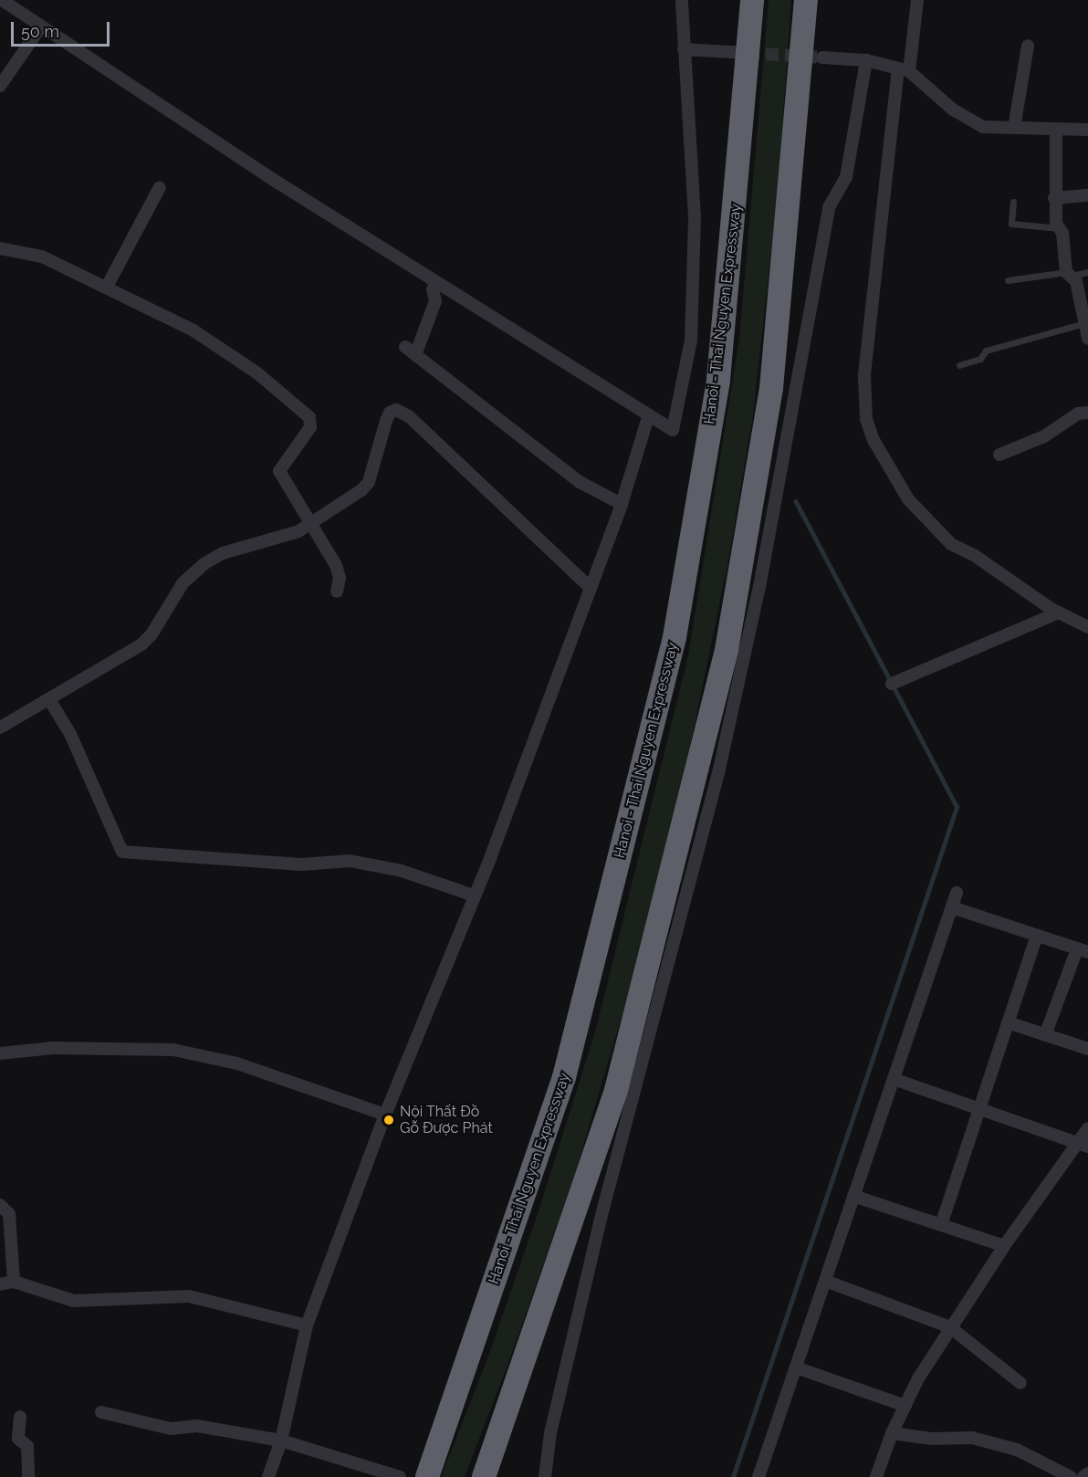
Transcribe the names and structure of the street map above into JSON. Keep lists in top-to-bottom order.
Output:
{
  "streets": {
    "highway": ["Hanoi - Thai Nguyen Expressway"]
  },
  "places": ["Nội Thất Đồ Gỗ Được Phát"],
  "scale_bar": "50 m"
}
